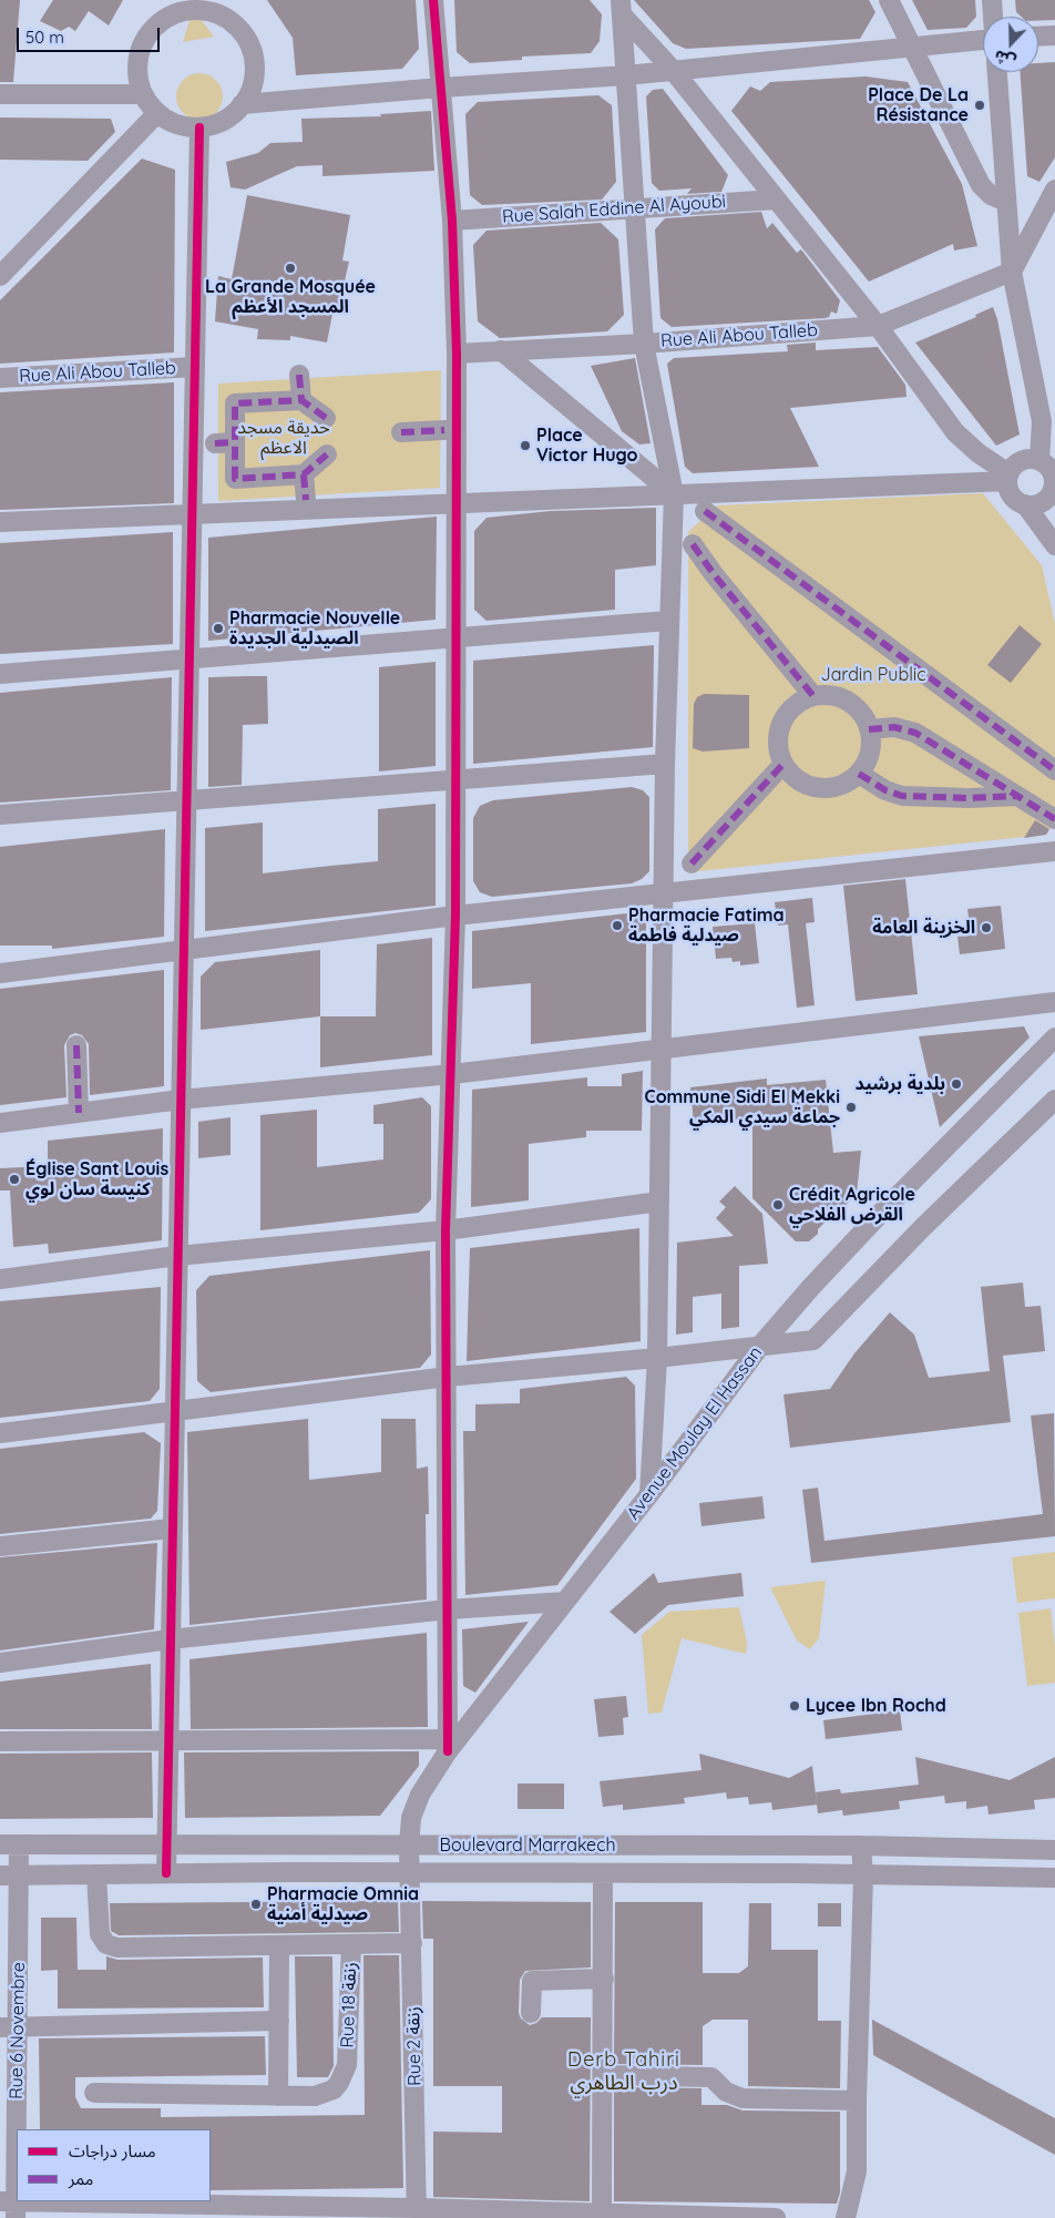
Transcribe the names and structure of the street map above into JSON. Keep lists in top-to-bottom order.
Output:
{
  "streets": {
    "street": [
      "Rue Salah Eddine Al Ayoubi",
      "Rue Ali Abou Talleb",
      "Avenue Moulay El Hassan",
      "Boulevard Marrakech",
      "Rue 18 زنقة",
      "Rue 6 Novembre",
      "Rue 2 زنقة"
    ]
  },
  "crossings": [
    ["Avenue Moulay El Hassan", "Boulevard Marrakech"],
    ["Avenue Moulay El Hassan", "Rue 2 زنقة"],
    ["Boulevard Marrakech", "Rue 6 Novembre"],
    ["Boulevard Marrakech", "Rue 2 زنقة"]
  ],
  "districts": ["Derb Tahiri درب الطاهري"],
  "parks": ["حديقة مسجد الاعظم", "Jardin Public"],
  "places": [
    "Place De La Résistance",
    "La Grande Mosquée المسجد الأعظم",
    "Place Victor Hugo",
    "Pharmacie Nouvelle الصيدلية الجديدة",
    "Pharmacie Fatima صيدلية فاطمة",
    "الخزينة العامة",
    "بلدية برشيد",
    "Commune Sidi El Mekki جماعة سيدي المكي",
    "Église Sant Louis كنيسة سان لوي",
    "Crédit Agricole القرض الفلاحي",
    "Lycee Ibn Rochd",
    "Pharmacie Omnia صيدلية أمنية"
  ],
  "legend": ["مسار دراجات", "ممر"],
  "scale_bar": "50 m",
  "north": "bottom"
}
